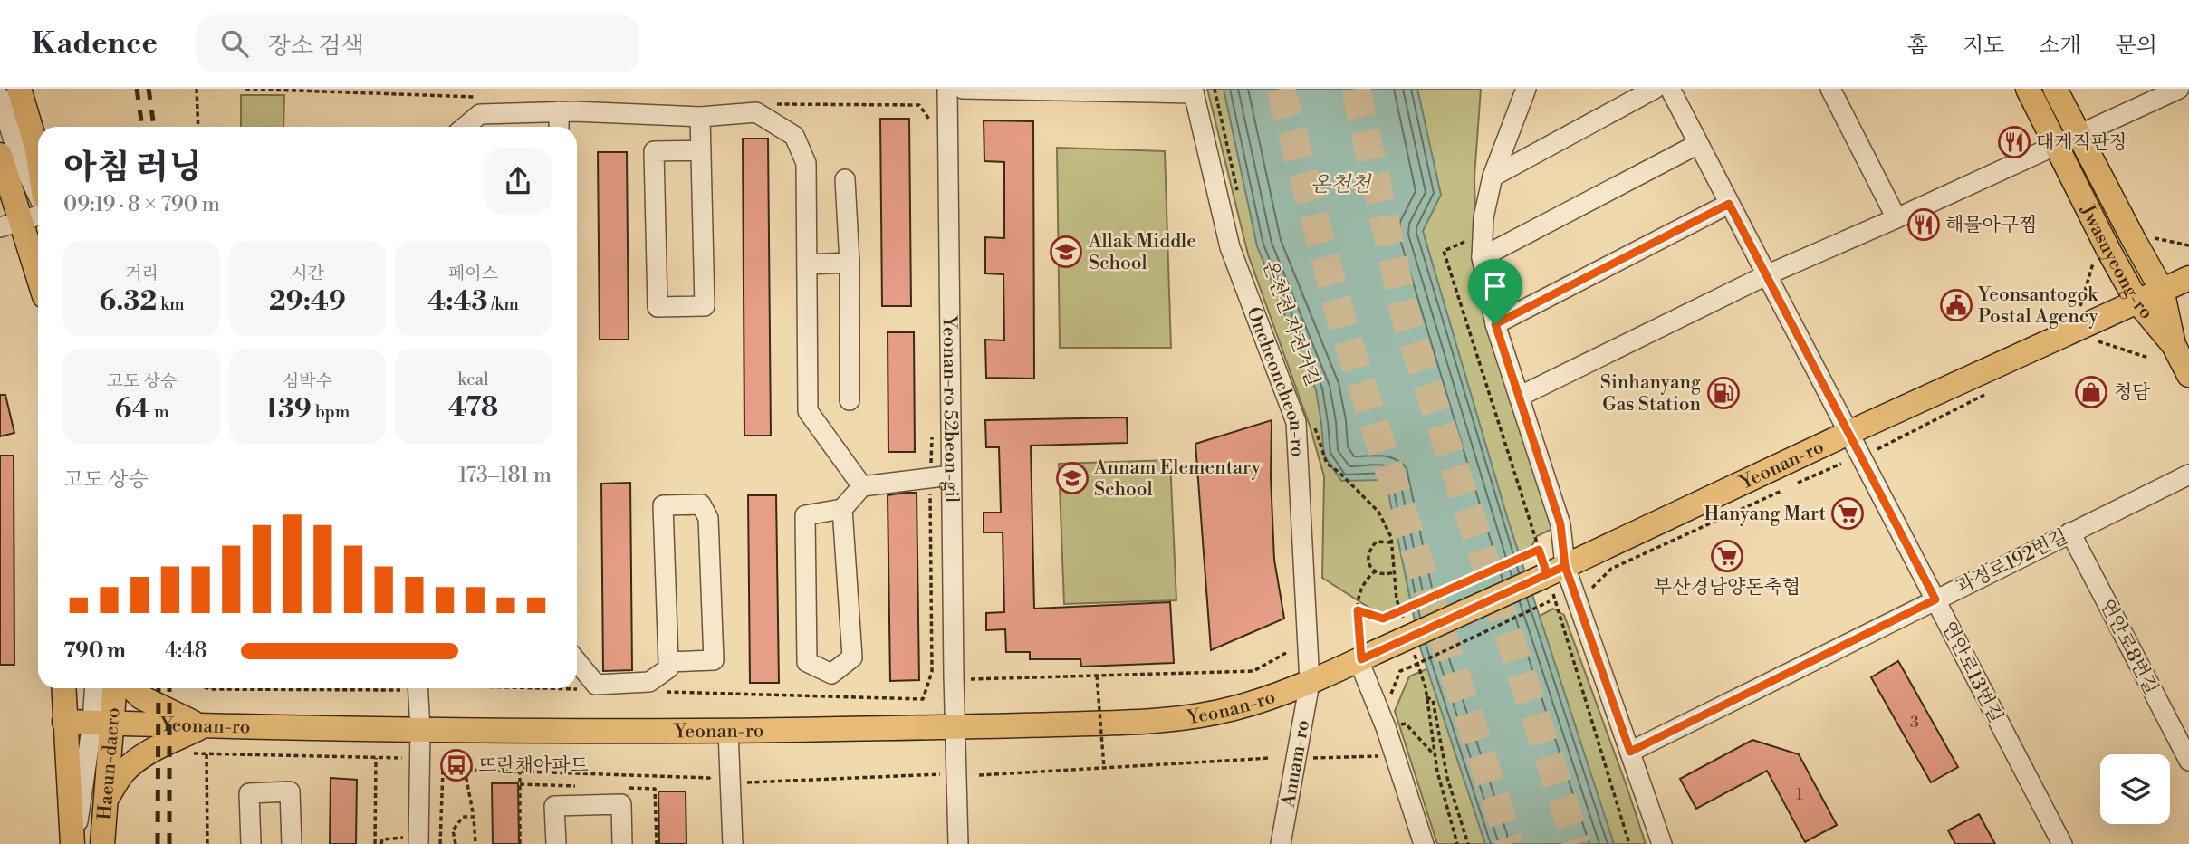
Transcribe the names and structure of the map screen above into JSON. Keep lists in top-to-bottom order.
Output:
{
  "streets": {
    "main road": ["Jwasuyeong-ro", "Yeonan-ro", "Haeun-daero"],
    "street": [
      "Oncheoncheon-ro",
      "Yeonan-ro 52beon-gil",
      "과정로192번길",
      "연안로8번길",
      "연안로13번길",
      "Annam-ro"
    ]
  },
  "crossings": [
    ["Jwasuyeong-ro", "Yeonan-ro"],
    ["Oncheoncheon-ro", "Yeonan-ro"],
    ["Oncheoncheon-ro", "Annam-ro"],
    ["Yeonan-ro 52beon-gil", "Yeonan-ro"],
    ["Yeonan-ro", "연안로13번길"],
    ["Yeonan-ro", "Haeun-daero"],
    ["Yeonan-ro", "Annam-ro"],
    ["과정로192번길", "연안로8번길"],
    ["과정로192번길", "연안로13번길"]
  ],
  "water": ["온천천"],
  "places": {
    "restaurant": ["대게직판장", "해물아구찜"],
    "school or university": ["Allak Middle School", "Annam Elementary School"],
    "public building": ["Yeonsantogok Postal Agency"],
    "shop": ["청담"],
    "fuel station": ["Sinhanyang Gas Station"],
    "supermarket": ["Hanyang Mart", "부산경남양돈축협"],
    "bus stop": ["뜨란채아파트"]
  },
  "house_numbers": ["3", "1"],
  "page": {
    "header": "Kadence",
    "search": "장소 검색",
    "nav": [
      "홈",
      "지도",
      "소개",
      "문의"
    ],
    "heading": ["아침 러닝", "09:19 · 8 × 790 m"],
    "stats": [
      ["거리", "6.32 km"],
      ["시간", "29:49"],
      ["페이스", "4:43 /km"],
      ["고도 상승", "64 m"],
      ["심박수", "139 bpm"],
      ["kcal", "478"]
    ],
    "chart": ["고도 상승", "173–181 m"],
    "list": [
      {
        "name": "790 m",
        "note": "4:48"
      }
    ]
  }
}
